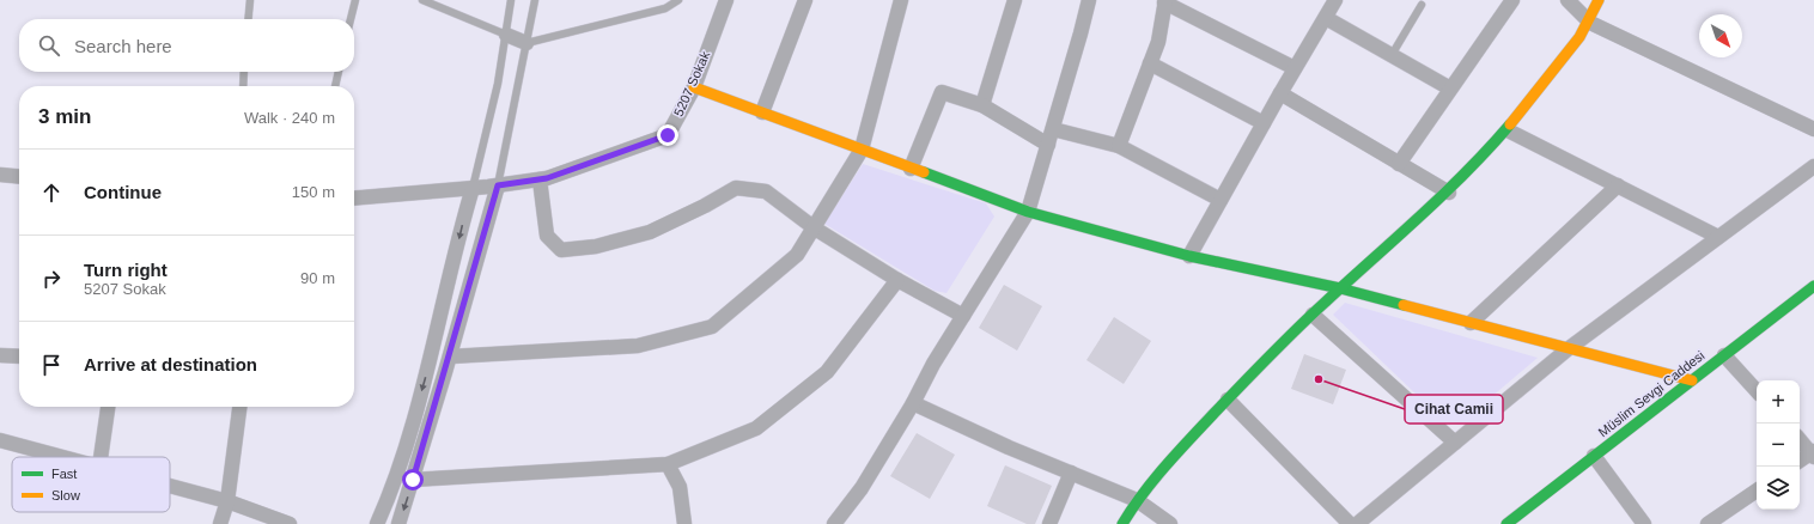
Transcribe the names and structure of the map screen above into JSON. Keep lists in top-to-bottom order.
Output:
{
  "streets": {
    "street": ["5207 Sokak", "Müslim Sevgi Caddesi"]
  },
  "places": ["Cihat Camii"],
  "legend": ["Fast", "Slow"],
  "north": "bottom right",
  "page": {
    "search": "Search here",
    "heading": ["3 min", "Walk · 240 m"],
    "list": [
      ["Continue", "150 m"],
      ["Turn right", "5207 Sokak", "90 m"],
      "Arrive at destination"
    ],
    "map_buttons": ["+", "−"]
  }
}
